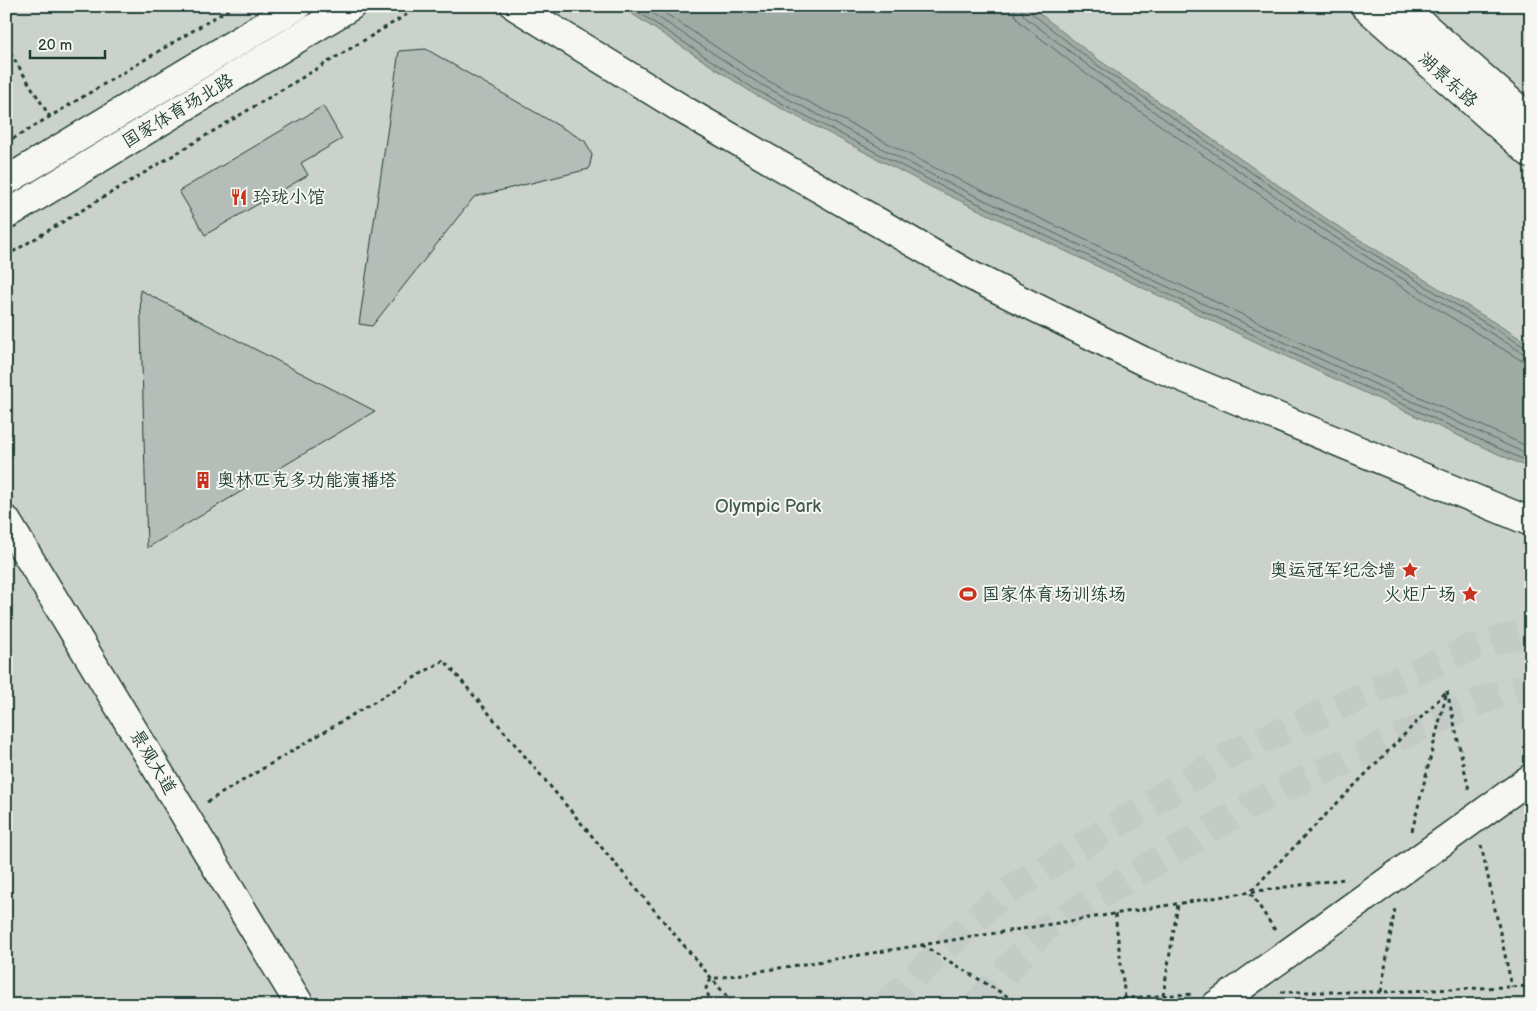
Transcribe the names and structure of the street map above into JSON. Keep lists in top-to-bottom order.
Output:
{
  "streets": {
    "street": ["湖景东路", "国家体育场北路", "景观大道"]
  },
  "parks": ["Olympic Park"],
  "places": {
    "restaurant": ["玲珑小馆"],
    "building": ["奥林匹克多功能演播塔"],
    "place": ["奥运冠军纪念墙", "火炬广场"],
    "sports": ["国家体育场训练场"]
  },
  "scale_bar": "20 m"
}
